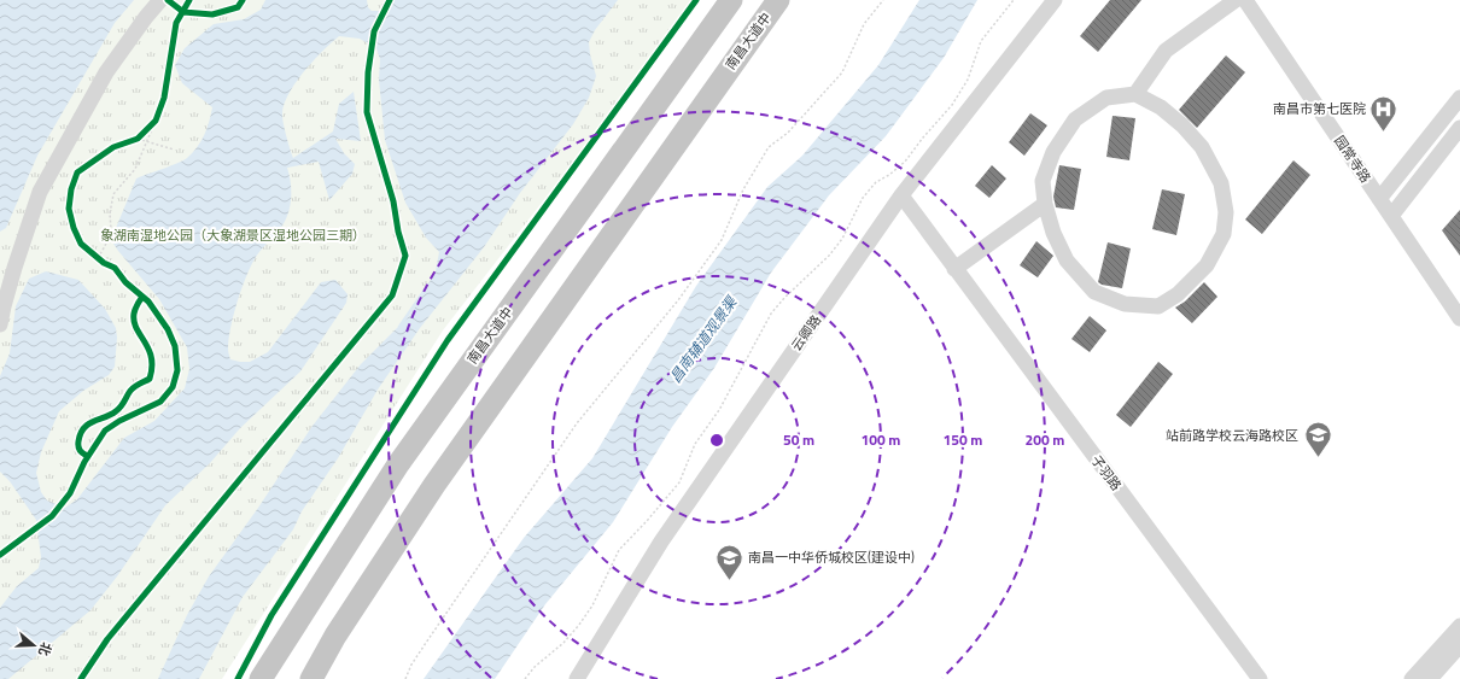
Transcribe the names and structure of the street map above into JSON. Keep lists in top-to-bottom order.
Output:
{
  "streets": {
    "highway": ["南昌大道中"],
    "street": ["园常寺路", "云卿路", "子羽路"]
  },
  "crossings": [
    ["云卿路", "子羽路"]
  ],
  "water": ["昌南辅道观景渠"],
  "parks": ["象湖南湿地公园（大象湖景区湿地公园三期）"],
  "places": {
    "hospital": ["南昌市第七医院"],
    "school or university": ["站前路学校云海路校区", "南昌一中华侨城校区(建设中)"]
  },
  "north": "right",
  "rings": [
    "50 m",
    "100 m",
    "150 m",
    "200 m"
  ]
}
